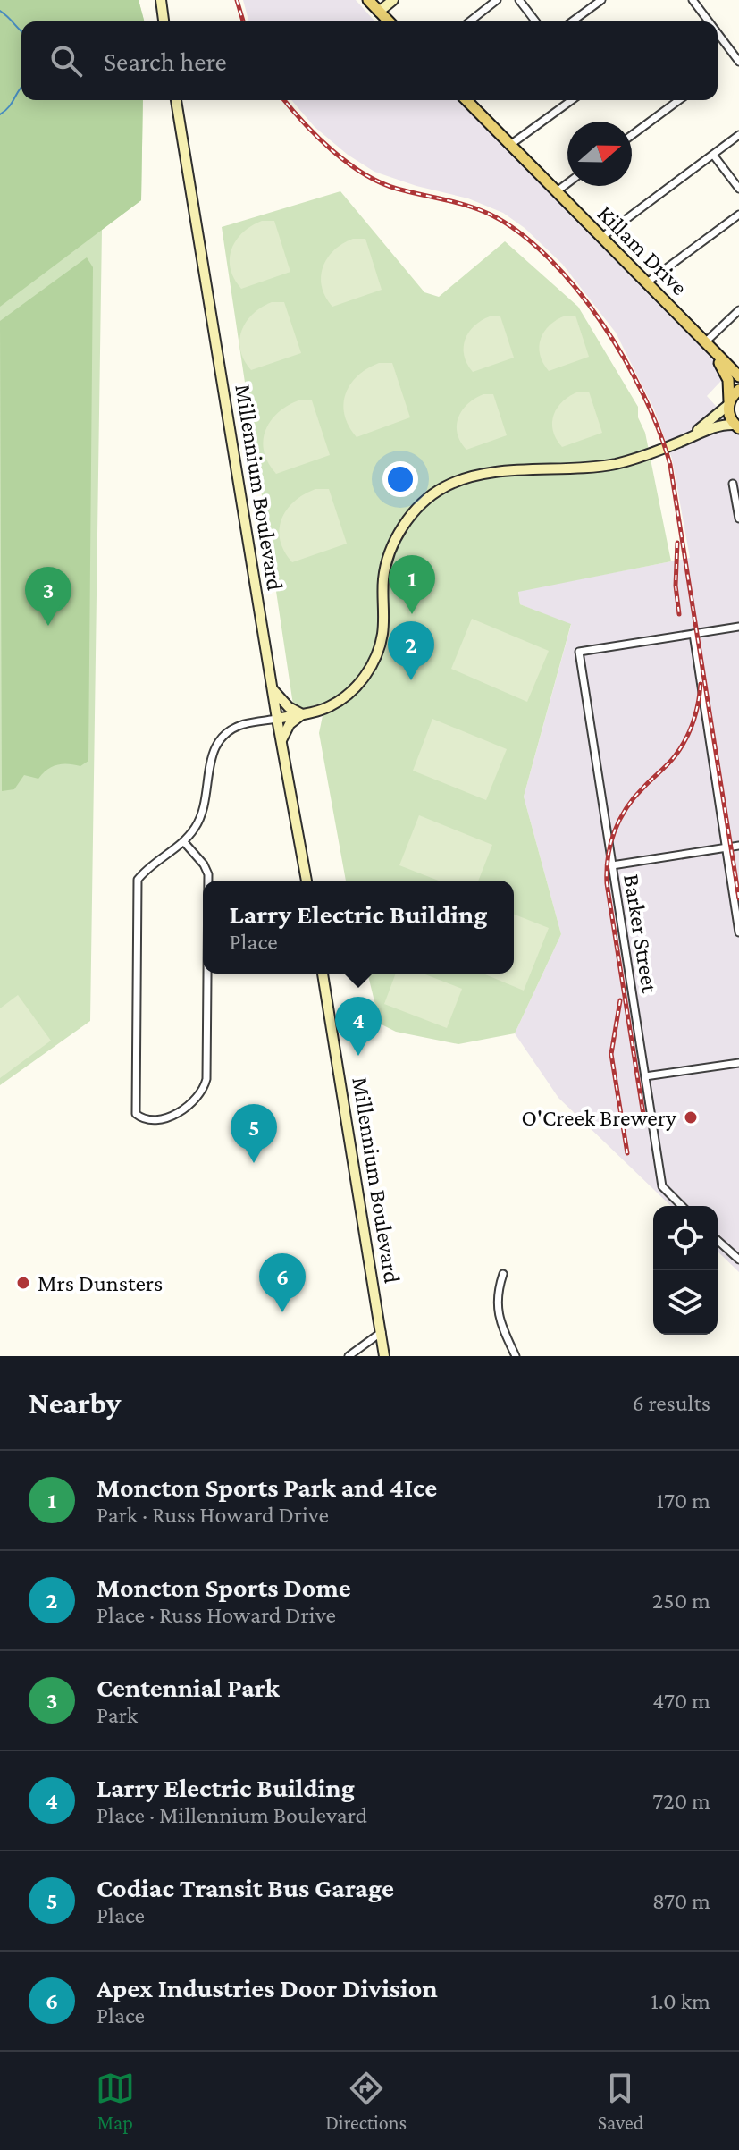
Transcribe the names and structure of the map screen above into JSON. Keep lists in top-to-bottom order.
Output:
{
  "streets": {
    "main road": ["Killam Drive", "Millennium Boulevard"],
    "street": ["Barker Street"]
  },
  "places": ["O'Creek Brewery", "Mrs Dunsters"],
  "north": "right",
  "page": {
    "search": "Search here",
    "pins": [
      "1",
      "3",
      "2",
      "4",
      "5",
      "6"
    ],
    "popup": ["Larry Electric Building", "Place"],
    "heading": ["Nearby", "6 results"],
    "list": [
      {
        "mark": "1",
        "name": "Moncton Sports Park and 4Ice",
        "note": "Park · Russ Howard Drive",
        "value": "170 m"
      },
      {
        "mark": "2",
        "name": "Moncton Sports Dome",
        "note": "Place · Russ Howard Drive",
        "value": "250 m"
      },
      {
        "mark": "3",
        "name": "Centennial Park",
        "note": "Park",
        "value": "470 m"
      },
      {
        "mark": "4",
        "name": "Larry Electric Building",
        "note": "Place · Millennium Boulevard",
        "value": "720 m"
      },
      {
        "mark": "5",
        "name": "Codiac Transit Bus Garage",
        "note": "Place",
        "value": "870 m"
      },
      {
        "mark": "6",
        "name": "Apex Industries Door Division",
        "note": "Place",
        "value": "1.0 km"
      }
    ],
    "nav": ["Map", "Directions", "Saved"]
  }
}
